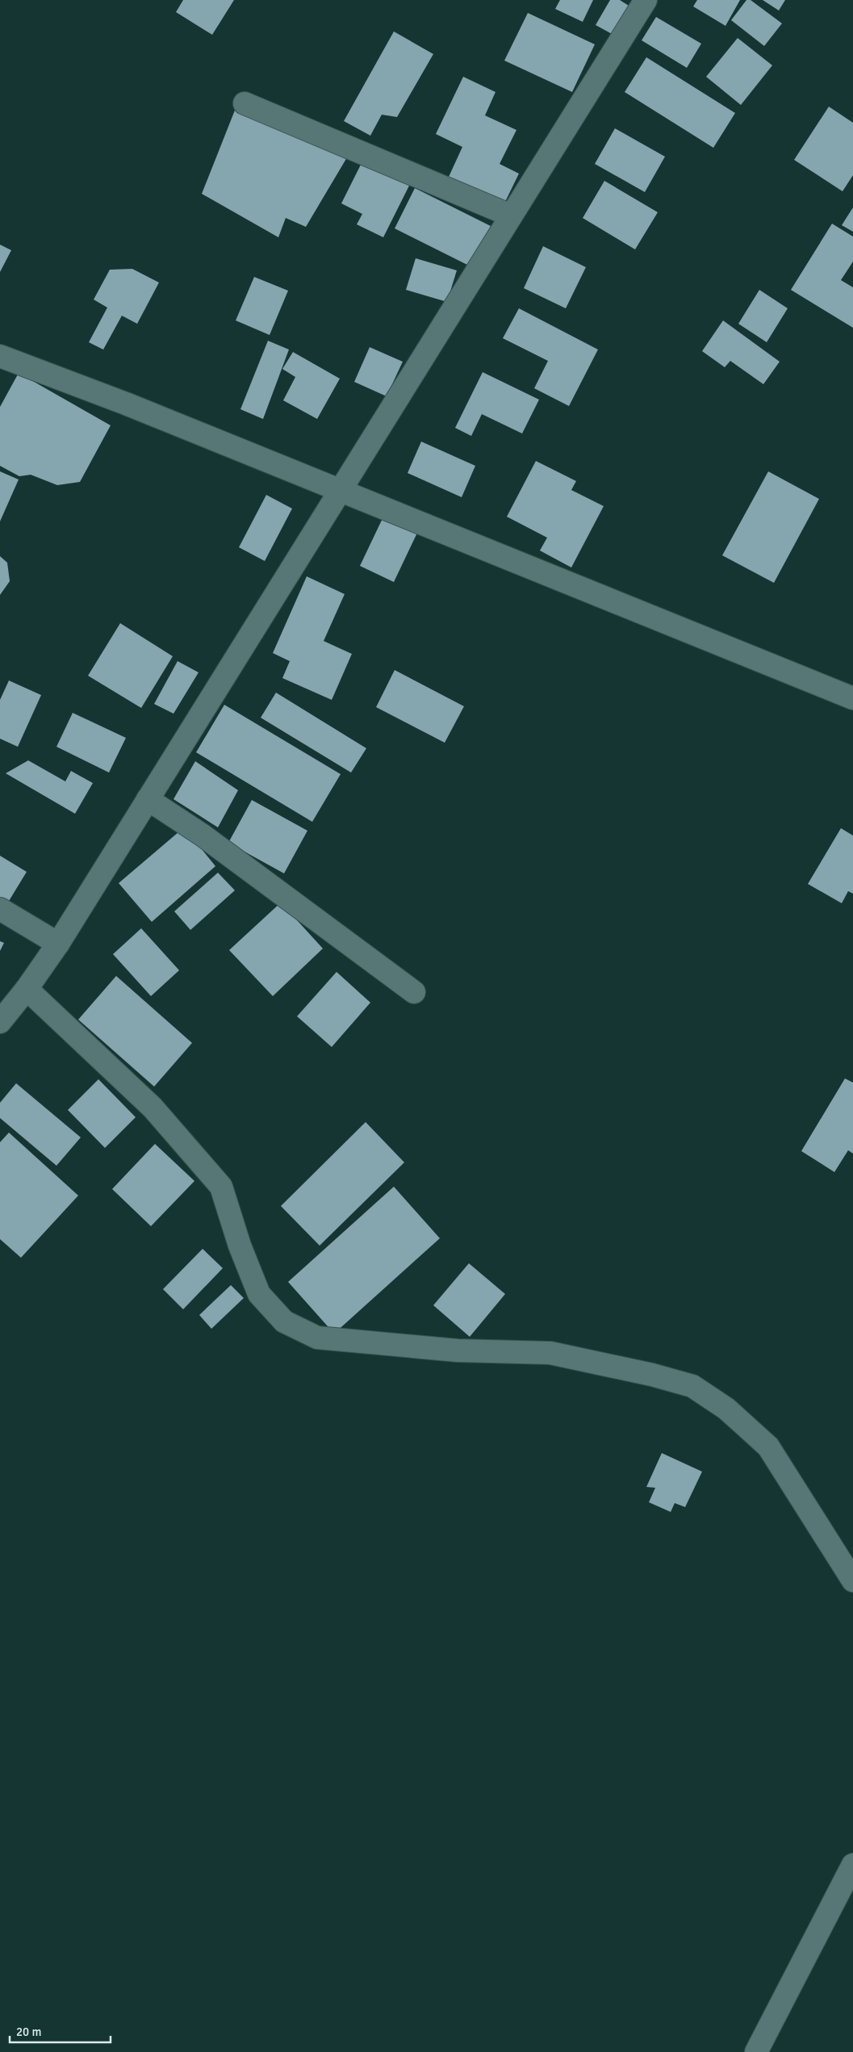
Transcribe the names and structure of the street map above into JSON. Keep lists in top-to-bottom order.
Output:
{
  "scale_bar": "20 m"
}
